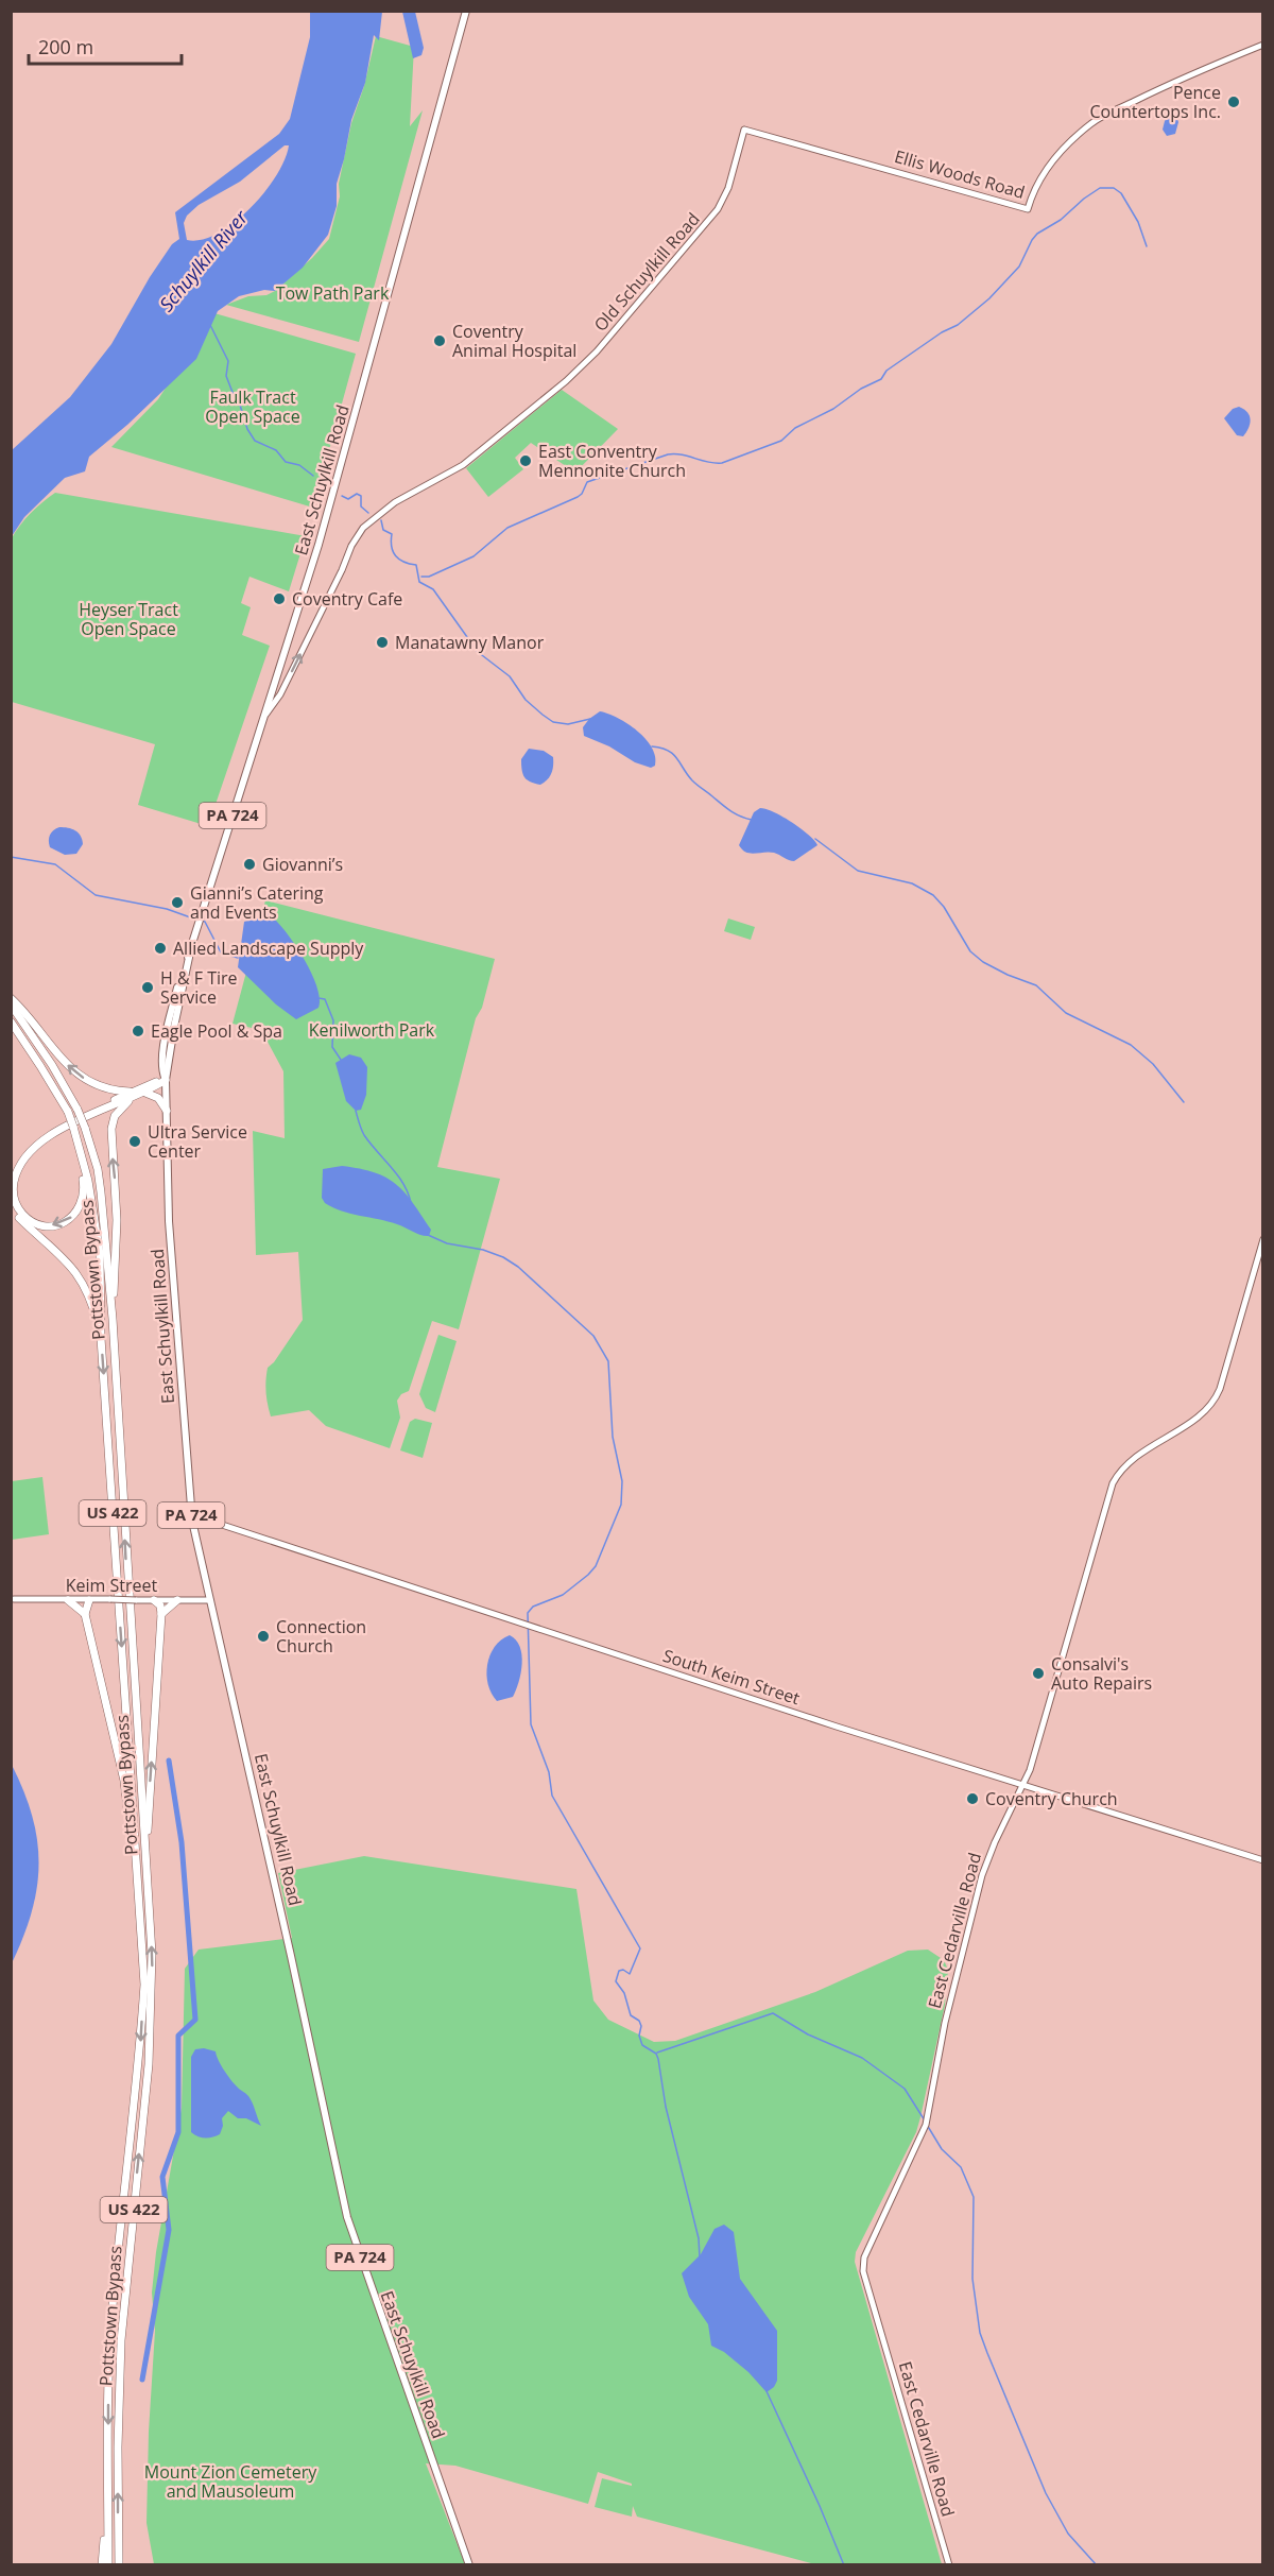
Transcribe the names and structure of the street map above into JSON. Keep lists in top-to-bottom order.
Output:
{
  "streets": {
    "highway": ["Pottstown Bypass", "US 422"],
    "main road": ["East Schuylkill Road", "PA 724"],
    "street": [
      "Ellis Woods Road",
      "Old Schuylkill Road",
      "Keim Street",
      "South Keim Street",
      "East Cedarville Road"
    ]
  },
  "crossings": [
    ["Ellis Woods Road", "Old Schuylkill Road"],
    ["Old Schuylkill Road", "East Schuylkill Road"],
    ["East Schuylkill Road", "Keim Street"],
    ["East Schuylkill Road", "South Keim Street"],
    ["Pottstown Bypass", "US 422"],
    ["South Keim Street", "East Cedarville Road"]
  ],
  "one_way": ["Old Schuylkill Road"],
  "water": ["Schuylkill River"],
  "parks": [
    "Tow Path Park",
    "Faulk Tract Open Space",
    "Heyser Tract Open Space",
    "Kenilworth Park",
    "Mount Zion Cemetery and Mausoleum"
  ],
  "places": [
    "Pence Countertops Inc.",
    "Coventry Animal Hospital",
    "East Conventry Mennonite Church",
    "Coventry Cafe",
    "Manatawny Manor",
    "Giovanni’s",
    "Gianni’s Catering and Events",
    "Allied Landscape Supply",
    "H & F Tire Service",
    "Eagle Pool & Spa",
    "Ultra Service Center",
    "Connection Church",
    "Consalvi's Auto Repairs",
    "Coventry Church"
  ],
  "scale_bar": "200 m"
}
